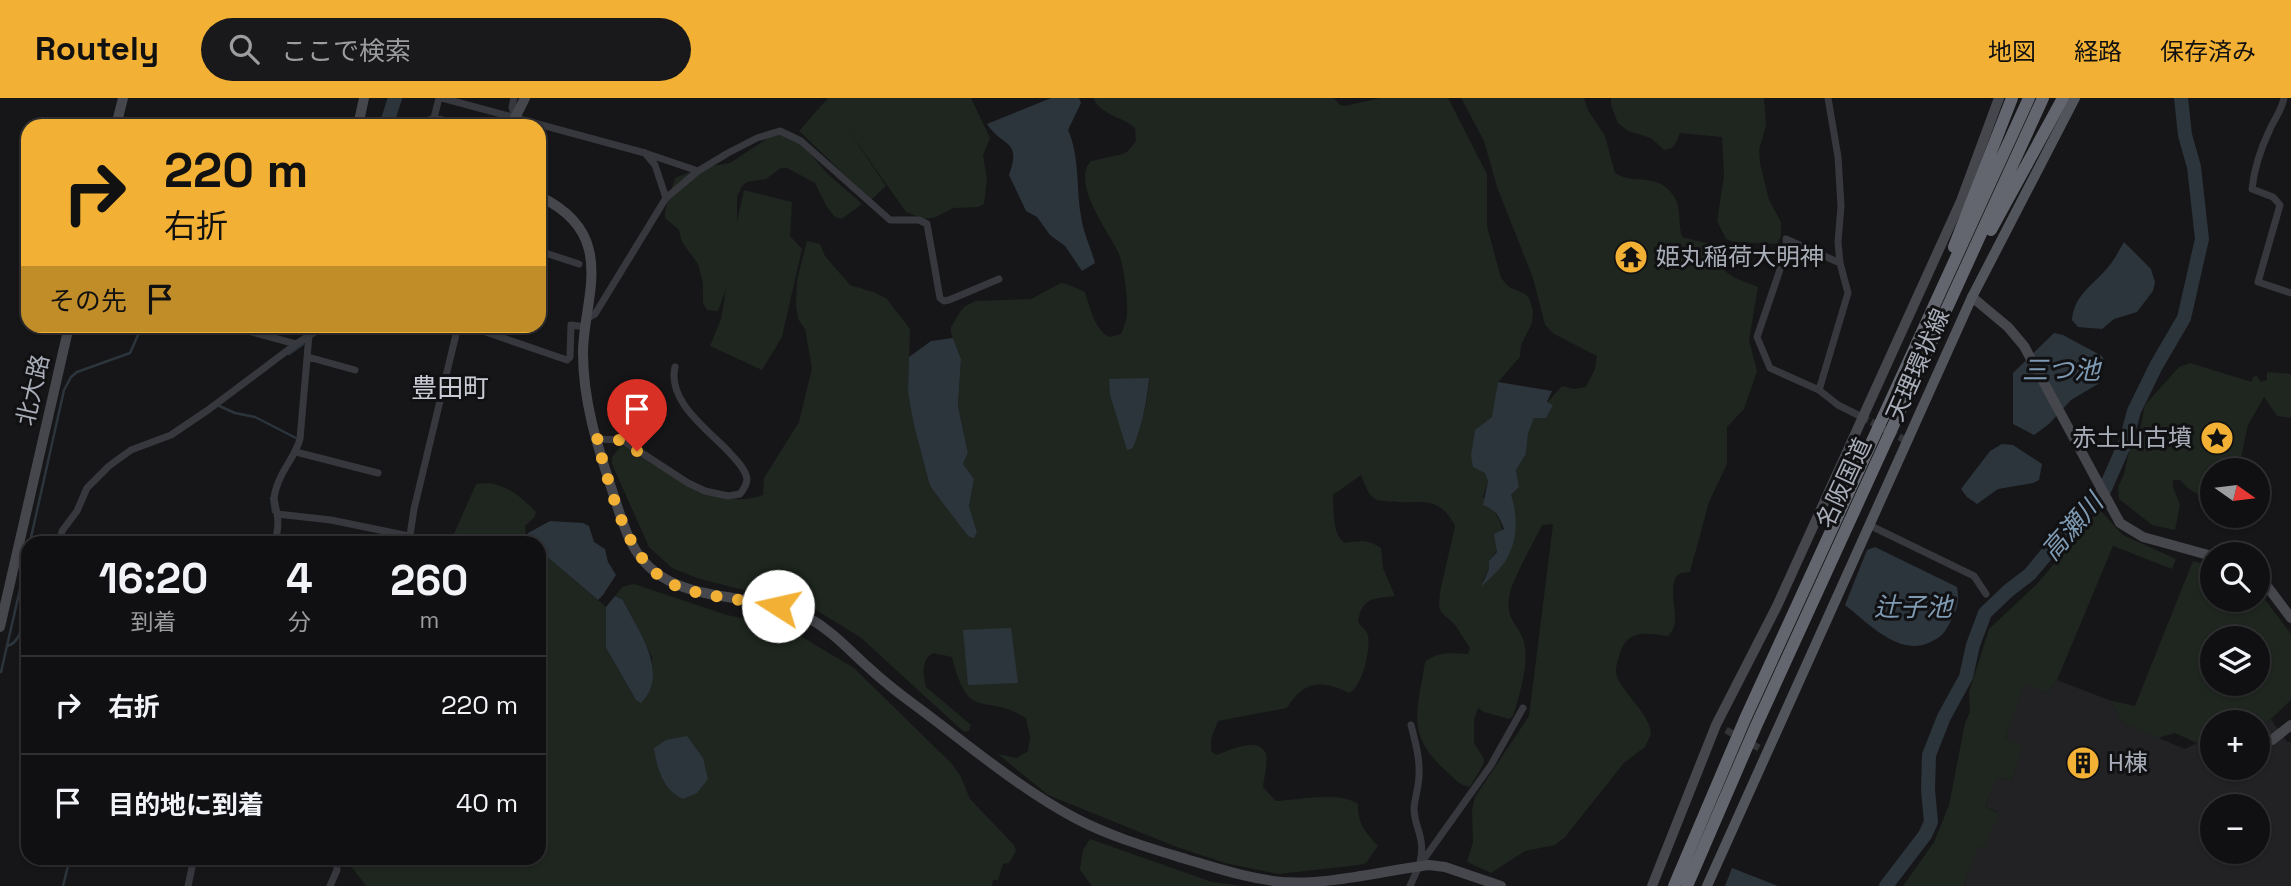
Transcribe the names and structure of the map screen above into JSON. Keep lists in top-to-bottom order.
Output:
{
  "streets": {
    "highway": ["名阪国道"],
    "main road": ["天理環状線"],
    "street": ["北大路"]
  },
  "districts": ["豊田町"],
  "water": ["三つ池", "高瀬川", "辻子池"],
  "places": {
    "temple": ["姫丸稲荷大明神"],
    "place": ["赤土山古墳"],
    "building": ["H棟"]
  },
  "north": "right",
  "page": {
    "header": "Routely",
    "search": "ここで検索",
    "nav": ["地図", "経路", "保存済み"],
    "turn": ["220 m", "右折"],
    "then": "その先",
    "map_buttons": ["+", "−"],
    "eta": [
      "16:20",
      "到着",
      "4",
      "分",
      "260",
      "m"
    ],
    "list": [
      {
        "name": "右折",
        "value": "220 m"
      },
      {
        "name": "目的地に到着",
        "value": "40 m"
      }
    ]
  }
}
